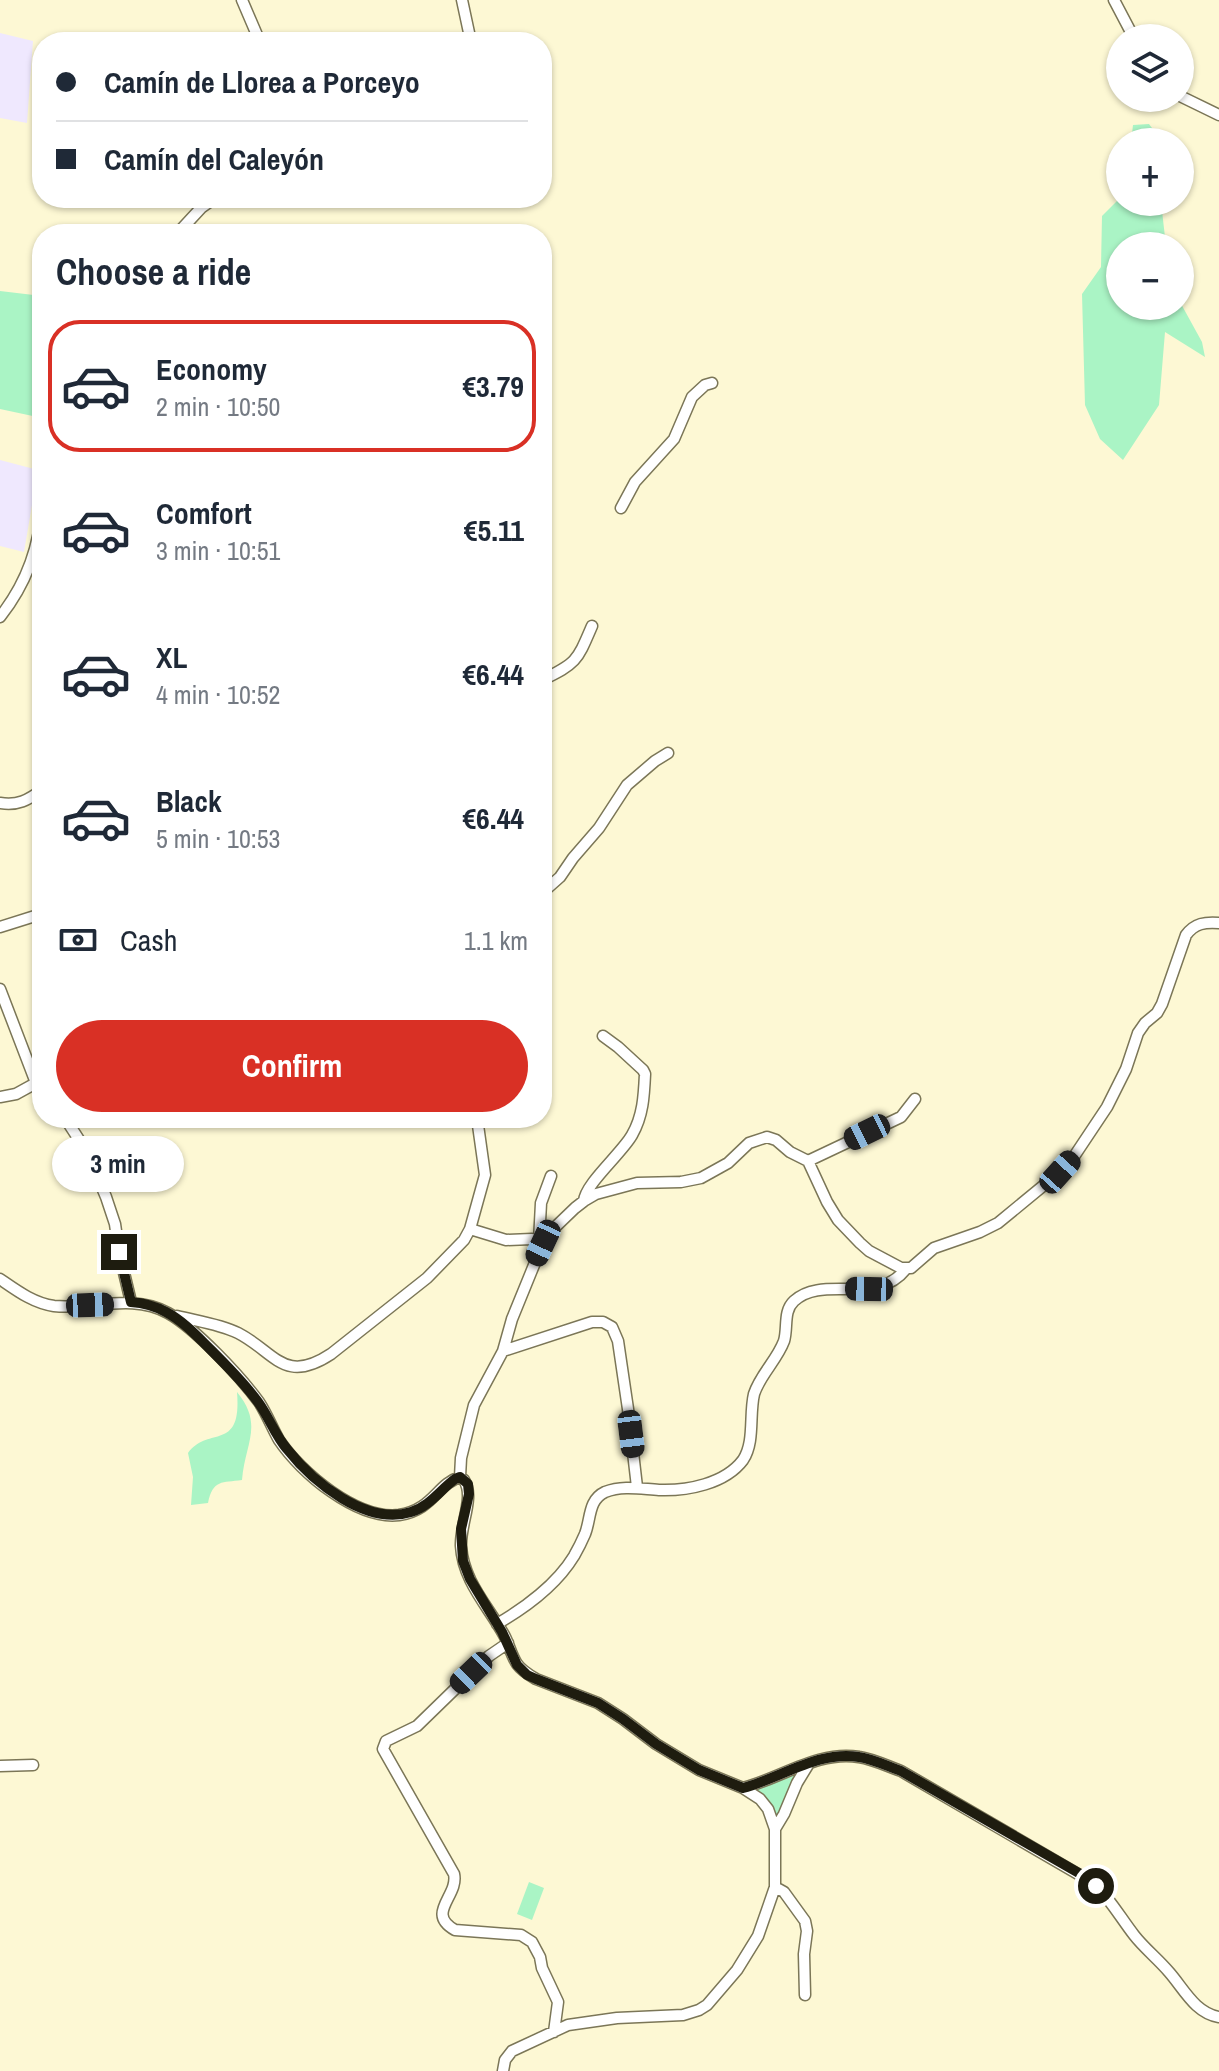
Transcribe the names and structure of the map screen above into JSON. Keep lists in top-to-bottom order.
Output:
{
  "page": {
    "map_buttons": ["+", "−"],
    "banner": ["Camín de Llorea a Porceyo", "Camín del Caleyón"],
    "heading": "Choose a ride",
    "list": [
      {
        "name": "Economy",
        "note": "2 min · 10:50",
        "value": "€3.79"
      },
      {
        "name": "Comfort",
        "note": "3 min · 10:51",
        "value": "€5.11"
      },
      {
        "name": "XL",
        "note": "4 min · 10:52",
        "value": "€6.44"
      },
      {
        "name": "Black",
        "note": "5 min · 10:53",
        "value": "€6.44"
      }
    ],
    "pay": ["Cash", "1.1 km"],
    "buttons": "Confirm",
    "bubble": "3 min"
  }
}
